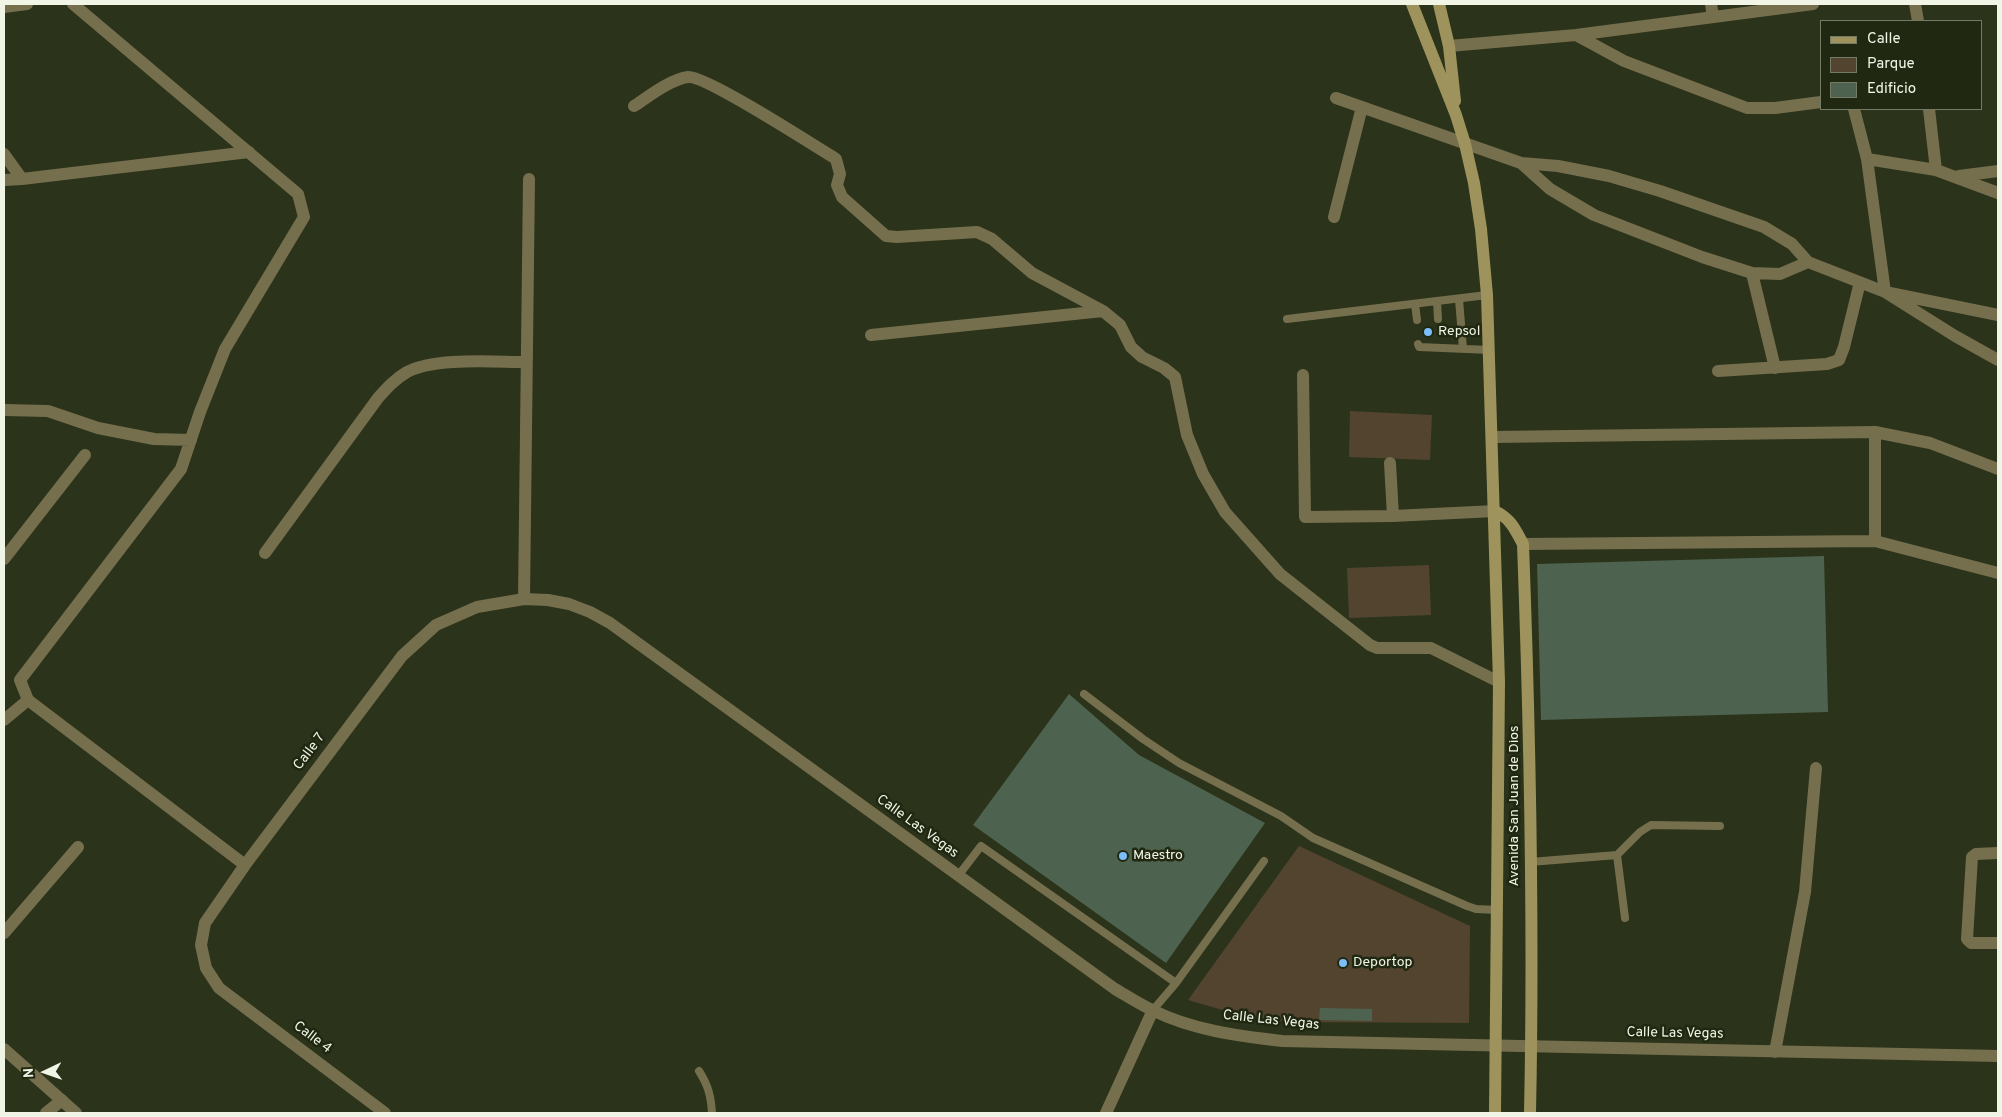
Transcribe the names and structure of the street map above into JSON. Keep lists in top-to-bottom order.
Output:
{
  "streets": {
    "main road": ["Avenida San Juan de Dios"],
    "street": ["Calle 7", "Calle Las Vegas", "Calle 4"]
  },
  "crossings": [
    ["Calle 7", "Calle Las Vegas"],
    ["Calle 7", "Calle 4"],
    ["Avenida San Juan de Dios", "Calle Las Vegas"]
  ],
  "places": ["Repsol", "Maestro", "Deportop"],
  "legend": ["Calle", "Parque", "Edificio"],
  "north": "left"
}
